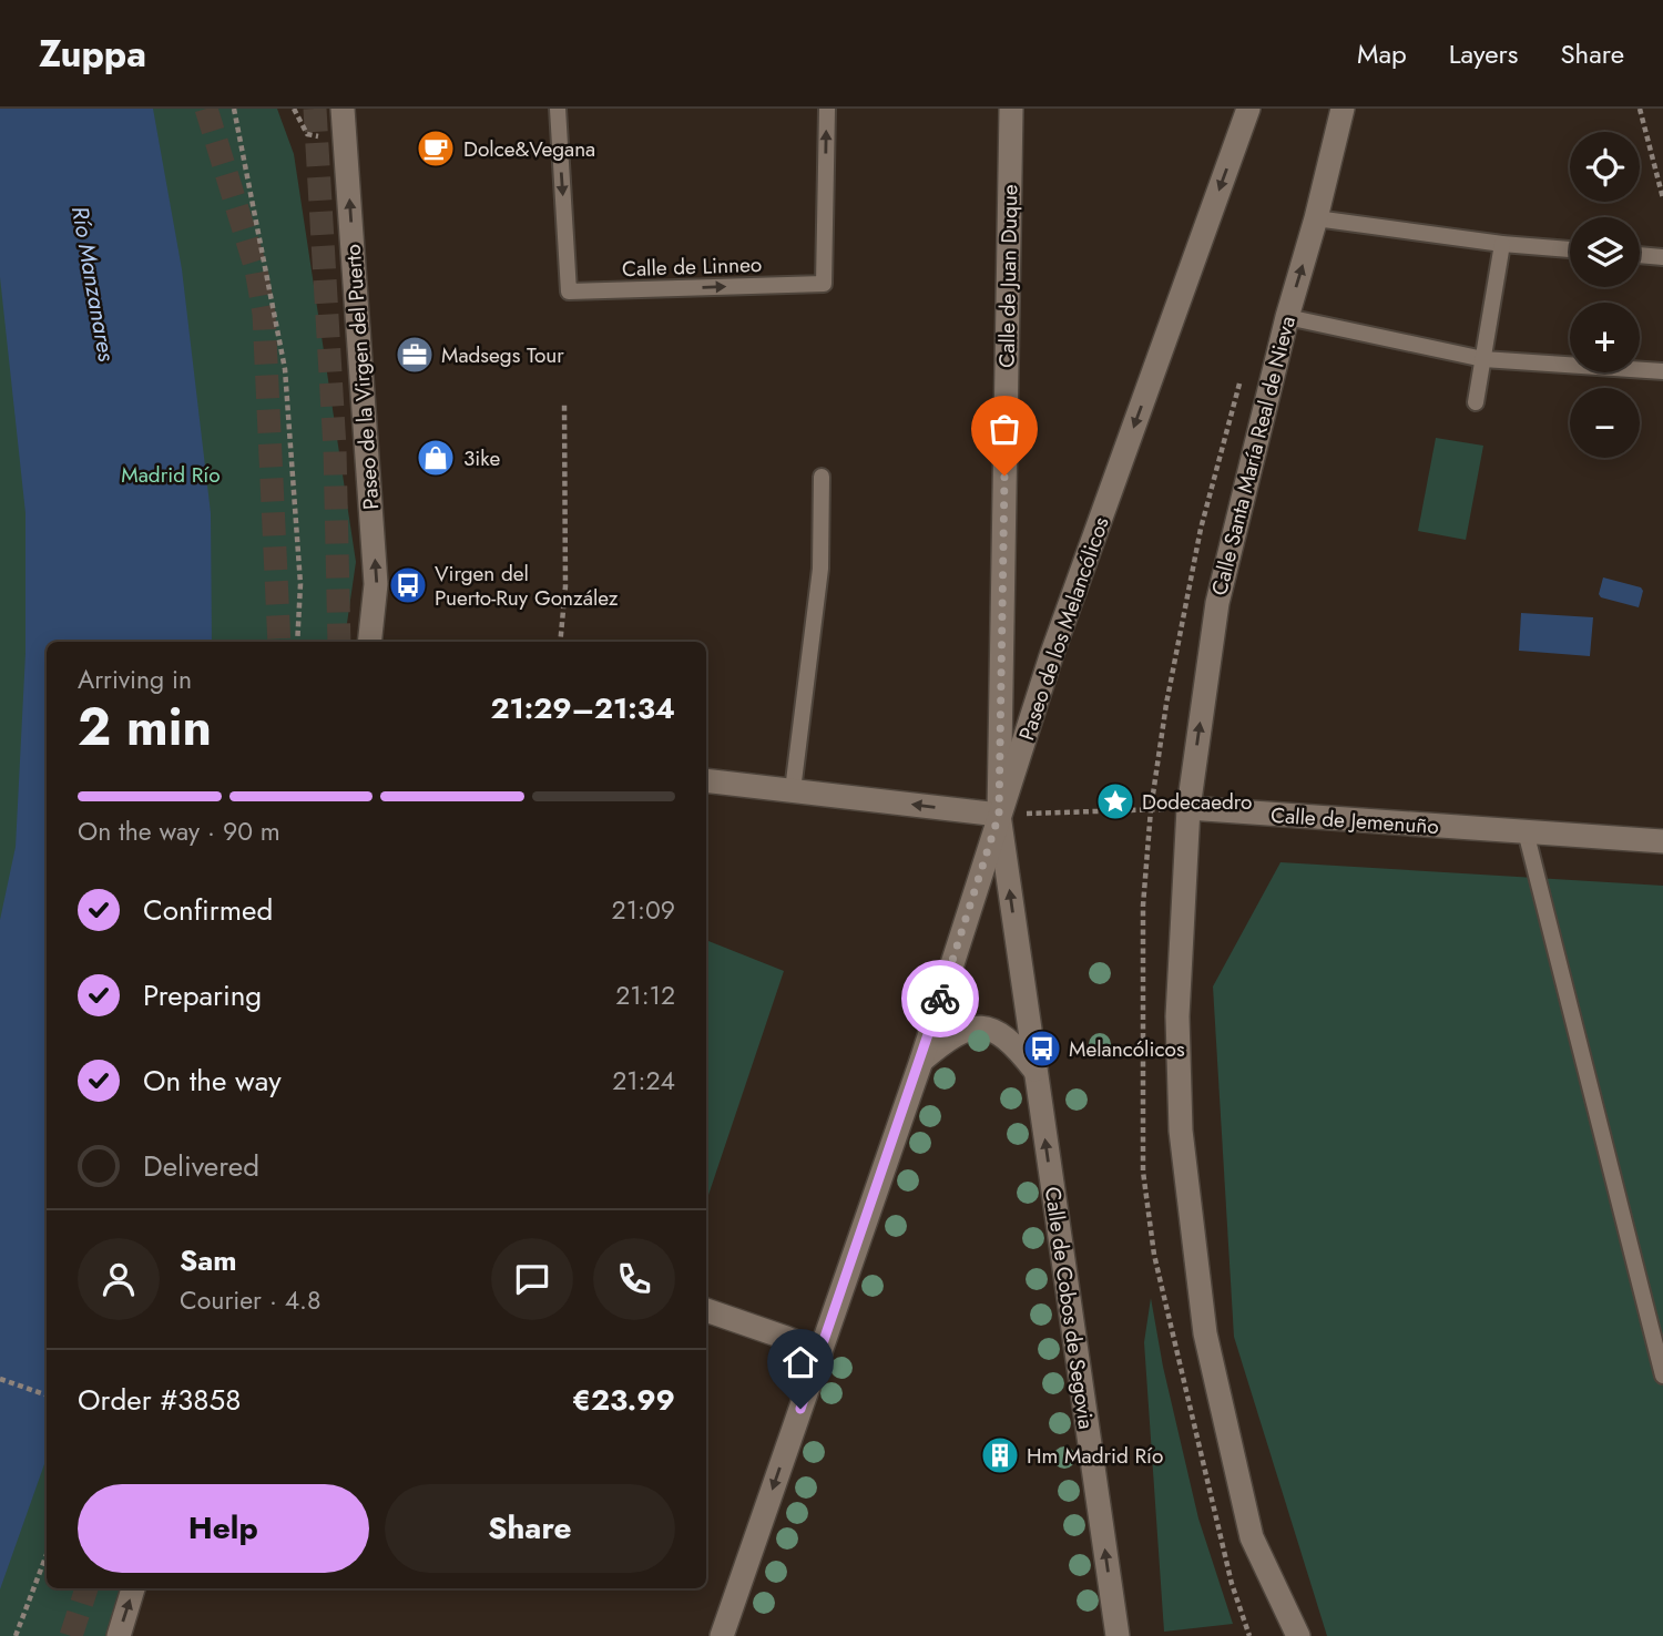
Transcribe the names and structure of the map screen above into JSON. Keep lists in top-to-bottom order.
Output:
{
  "streets": {
    "street": [
      "Calle de Juan Duque",
      "Paseo de la Virgen del Puerto",
      "Calle Santa María Real de Nieva",
      "Paseo de los Melancólicos",
      "Calle de Jemenuño",
      "Calle de Cobos de Segovia"
    ],
    "lane": ["Calle de Linneo"]
  },
  "crossings": [
    ["Calle de Juan Duque", "Paseo de los Melancólicos"],
    ["Calle de Juan Duque", "Calle de Cobos de Segovia"],
    ["Calle Santa María Real de Nieva", "Calle de Jemenuño"],
    ["Paseo de los Melancólicos", "Calle de Cobos de Segovia"]
  ],
  "one_way": [
    "Paseo de la Virgen del Puerto",
    "Calle Santa María Real de Nieva",
    "Paseo de los Melancólicos",
    "Calle de Cobos de Segovia"
  ],
  "water": ["Río Manzanares"],
  "parks": ["Madrid Río"],
  "places": {
    "cafe": ["Dolce&Vegana"],
    "office": ["Madsegs Tour"],
    "shop": ["3ike"],
    "bus stop": ["Virgen del Puerto-Ruy González", "Melancólicos"],
    "place": ["Dodecaedro"],
    "building": ["Hm Madrid Río"]
  },
  "page": {
    "header": "Zuppa",
    "nav": ["Map", "Layers", "Share"],
    "map_buttons": ["+", "−"],
    "heading": ["2 min", "Arriving in", "21:29–21:34"],
    "panel": [
      "Sam",
      "Courier · 4.8",
      "Order #3858",
      "€23.99"
    ],
    "bar": "On the way · 90 m",
    "list": [
      ["Confirmed", "21:09"],
      ["Preparing", "21:12"],
      ["On the way", "21:24"],
      "Delivered"
    ],
    "buttons": ["Help", "Share"]
  }
}
